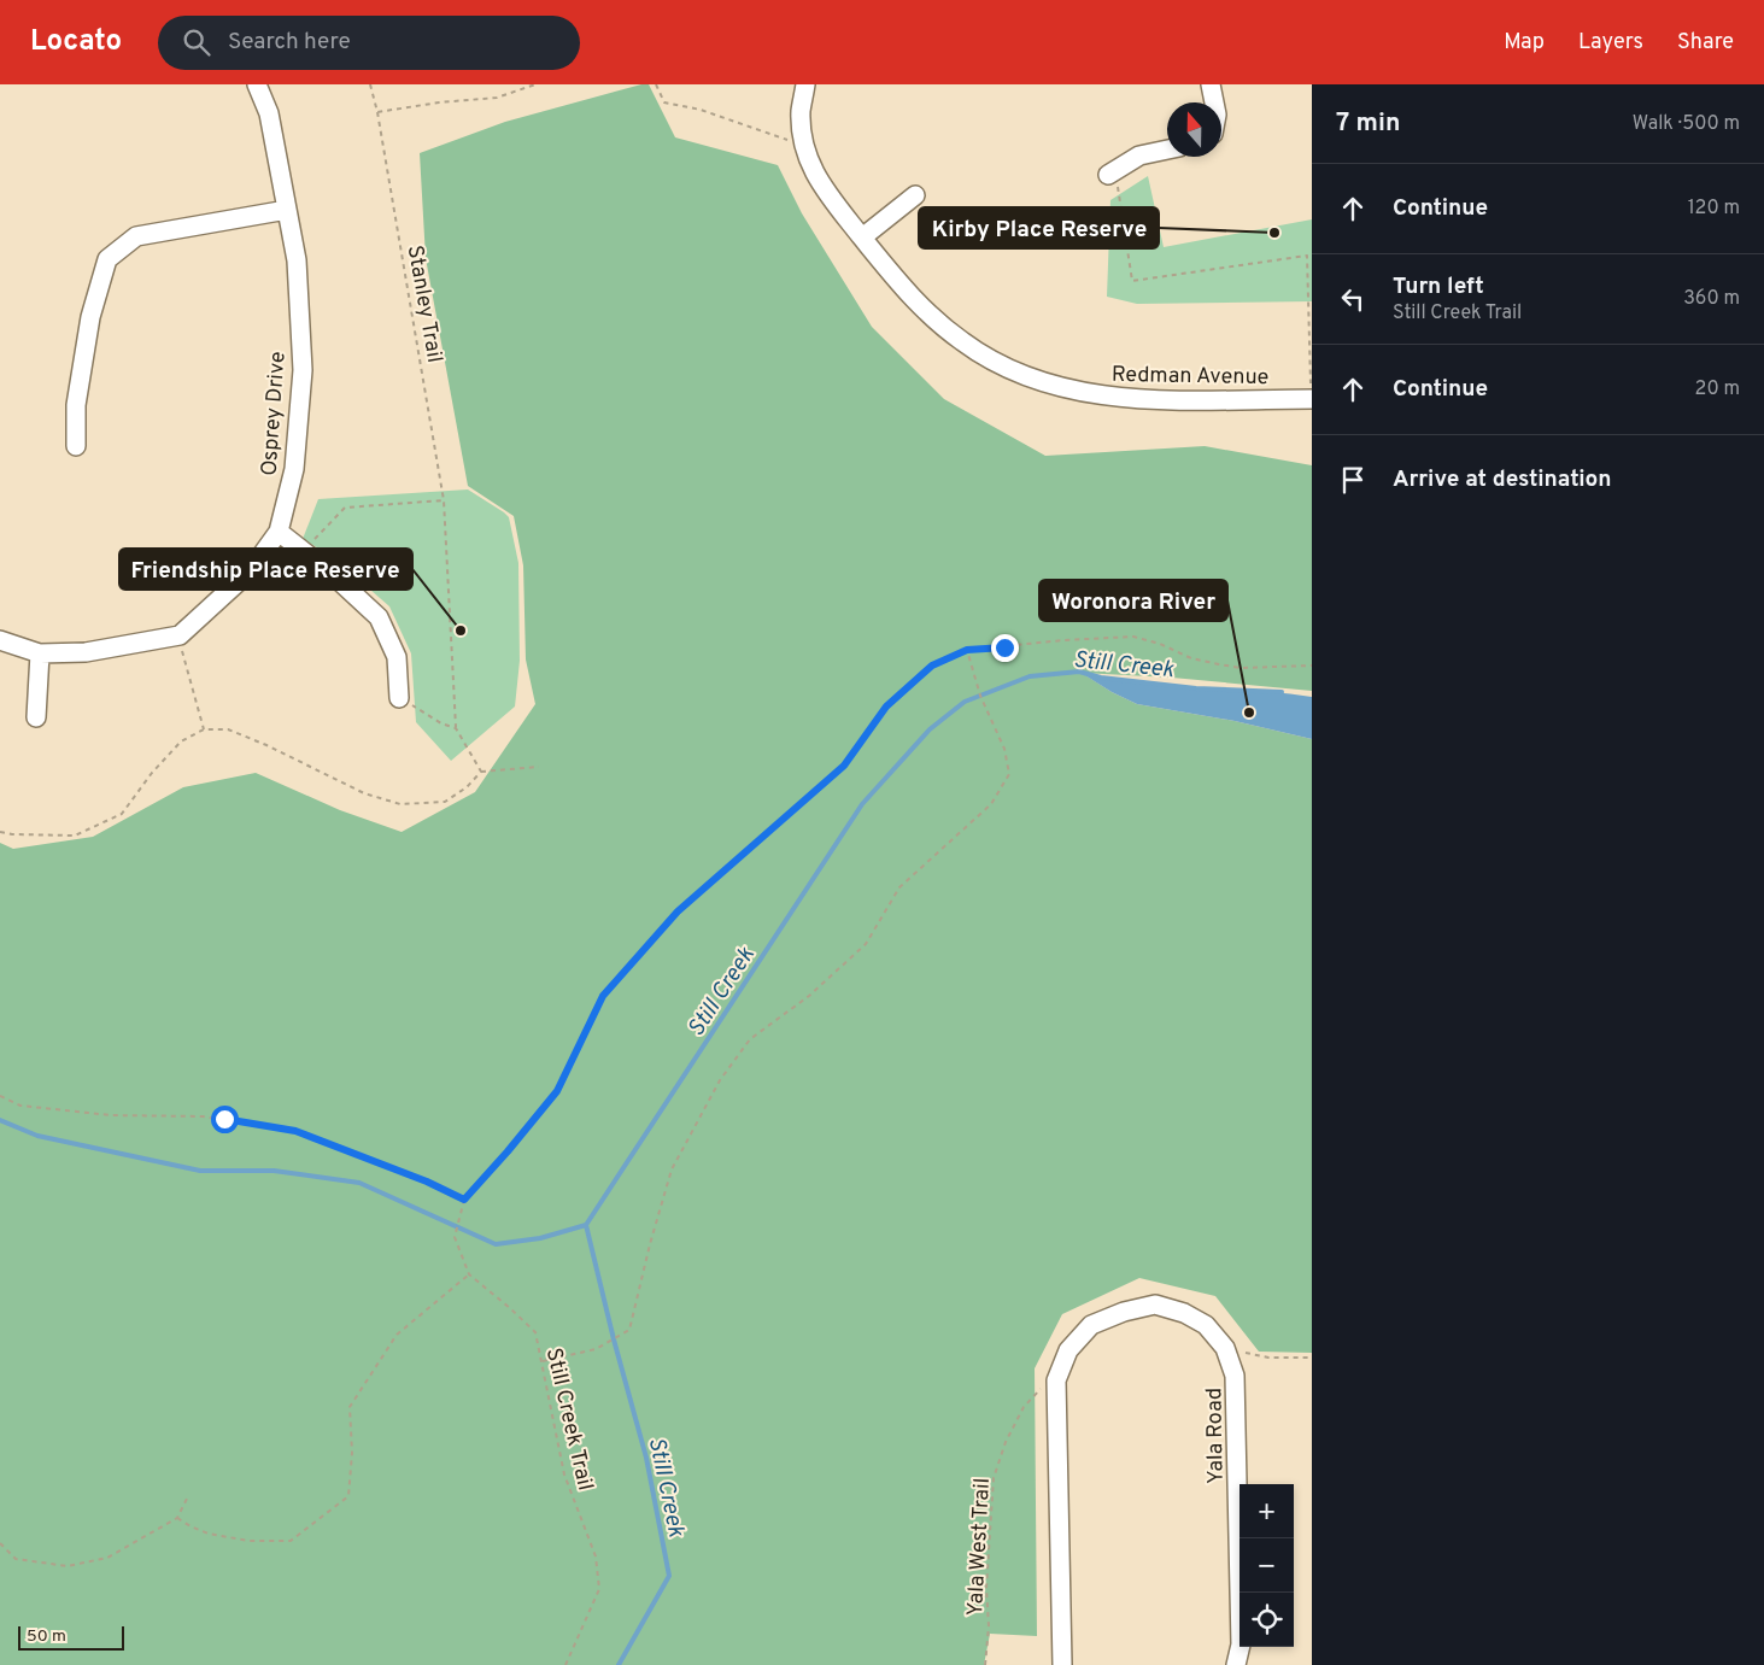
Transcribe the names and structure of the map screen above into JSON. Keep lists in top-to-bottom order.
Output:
{
  "streets": {
    "street": ["Redman Avenue", "Osprey Drive", "Yala Road"],
    "path": ["Stanley Trail", "Still Creek Trail", "Yala West Trail"]
  },
  "crossings": [
    ["Yala Road", "Yala West Trail"]
  ],
  "water": ["Still Creek"],
  "places": ["Kirby Place Reserve", "Friendship Place Reserve", "Woronora River"],
  "scale_bar": "50 m",
  "north": "top",
  "page": {
    "header": "Locato",
    "search": "Search here",
    "nav": ["Map", "Layers", "Share"],
    "heading": ["7 min", "Walk · 500 m"],
    "list": [
      ["Continue", "120 m"],
      ["Turn left", "Still Creek Trail", "360 m"],
      ["Continue", "20 m"],
      "Arrive at destination"
    ],
    "map_buttons": ["+", "−"],
    "scale": "50 m"
  }
}
